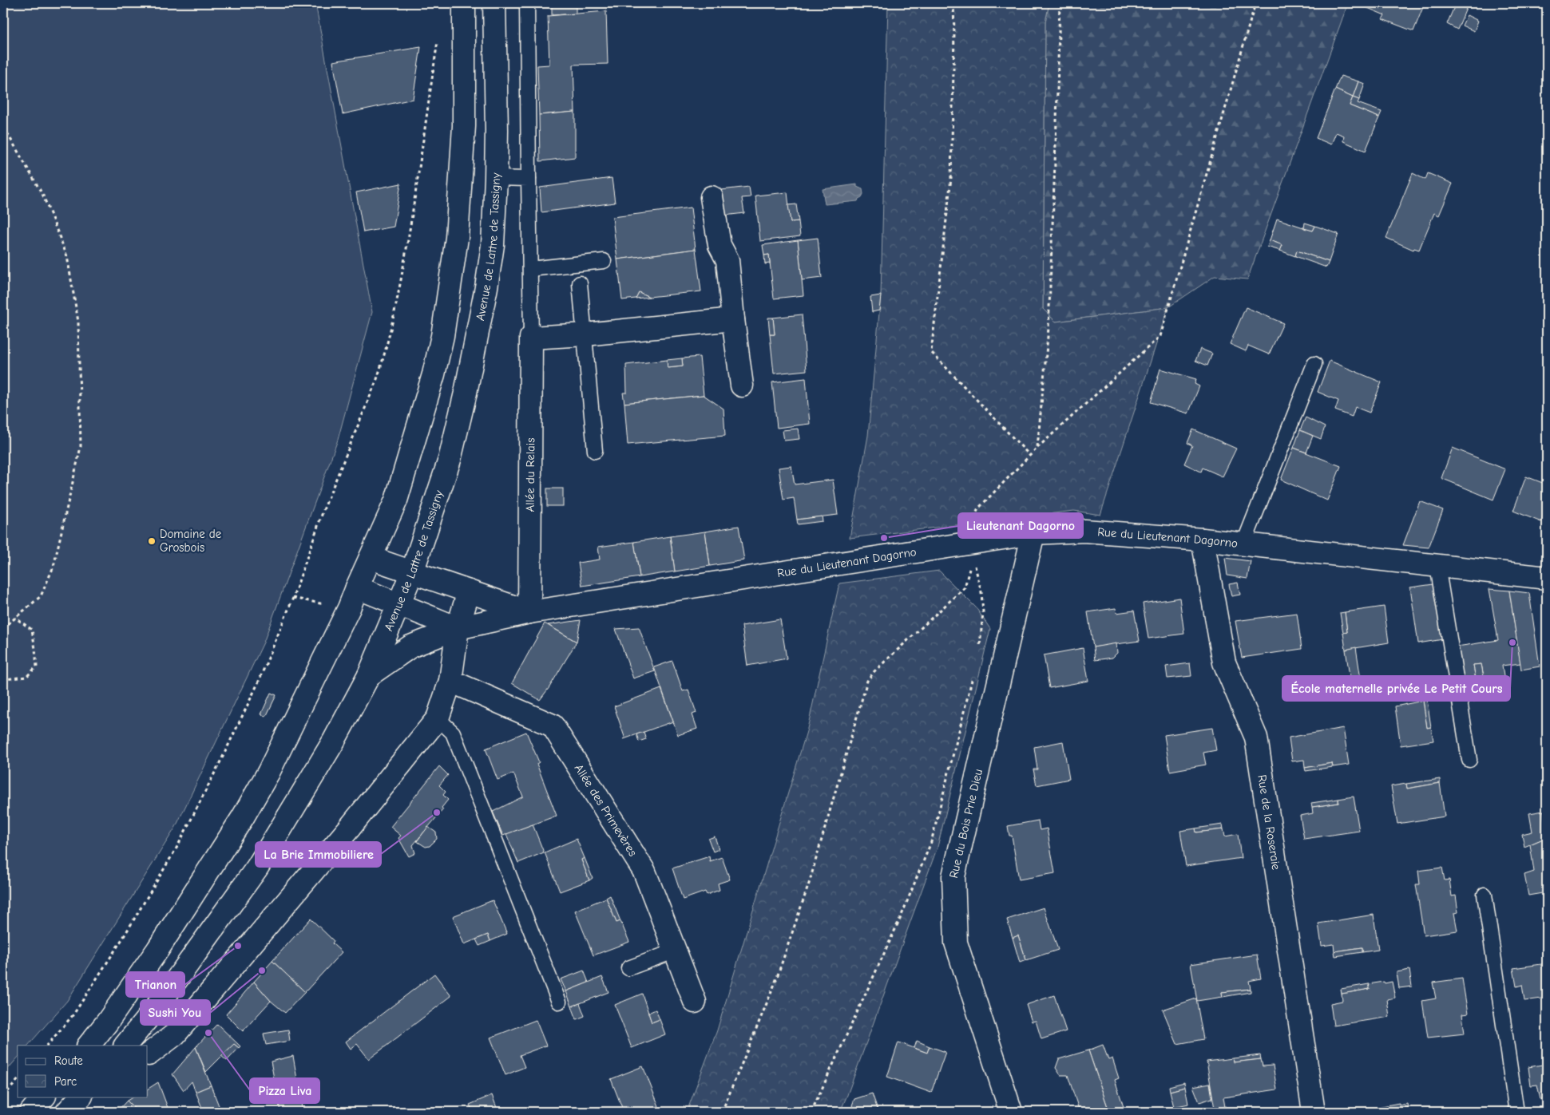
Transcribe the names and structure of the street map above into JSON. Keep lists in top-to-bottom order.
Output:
{
  "streets": {
    "street": [
      "Avenue de Lattre de Tassigny",
      "Allée du Relais",
      "Rue du Lieutenant Dagorno",
      "Allée des Primevères",
      "Rue de la Roseraie",
      "Rue du Bois Prie Dieu"
    ]
  },
  "crossings": [
    ["Avenue de Lattre de Tassigny", "Rue du Lieutenant Dagorno"],
    ["Allée du Relais", "Rue du Lieutenant Dagorno"],
    ["Rue du Lieutenant Dagorno", "Rue de la Roseraie"],
    ["Rue du Lieutenant Dagorno", "Rue du Bois Prie Dieu"]
  ],
  "places": [
    "Lieutenant Dagorno",
    "Domaine de Grosbois",
    "École maternelle privée Le Petit Cours",
    "La Brie Immobiliere",
    "Trianon",
    "Sushi You",
    "Pizza Liva"
  ],
  "legend": ["Route", "Parc"]
}
